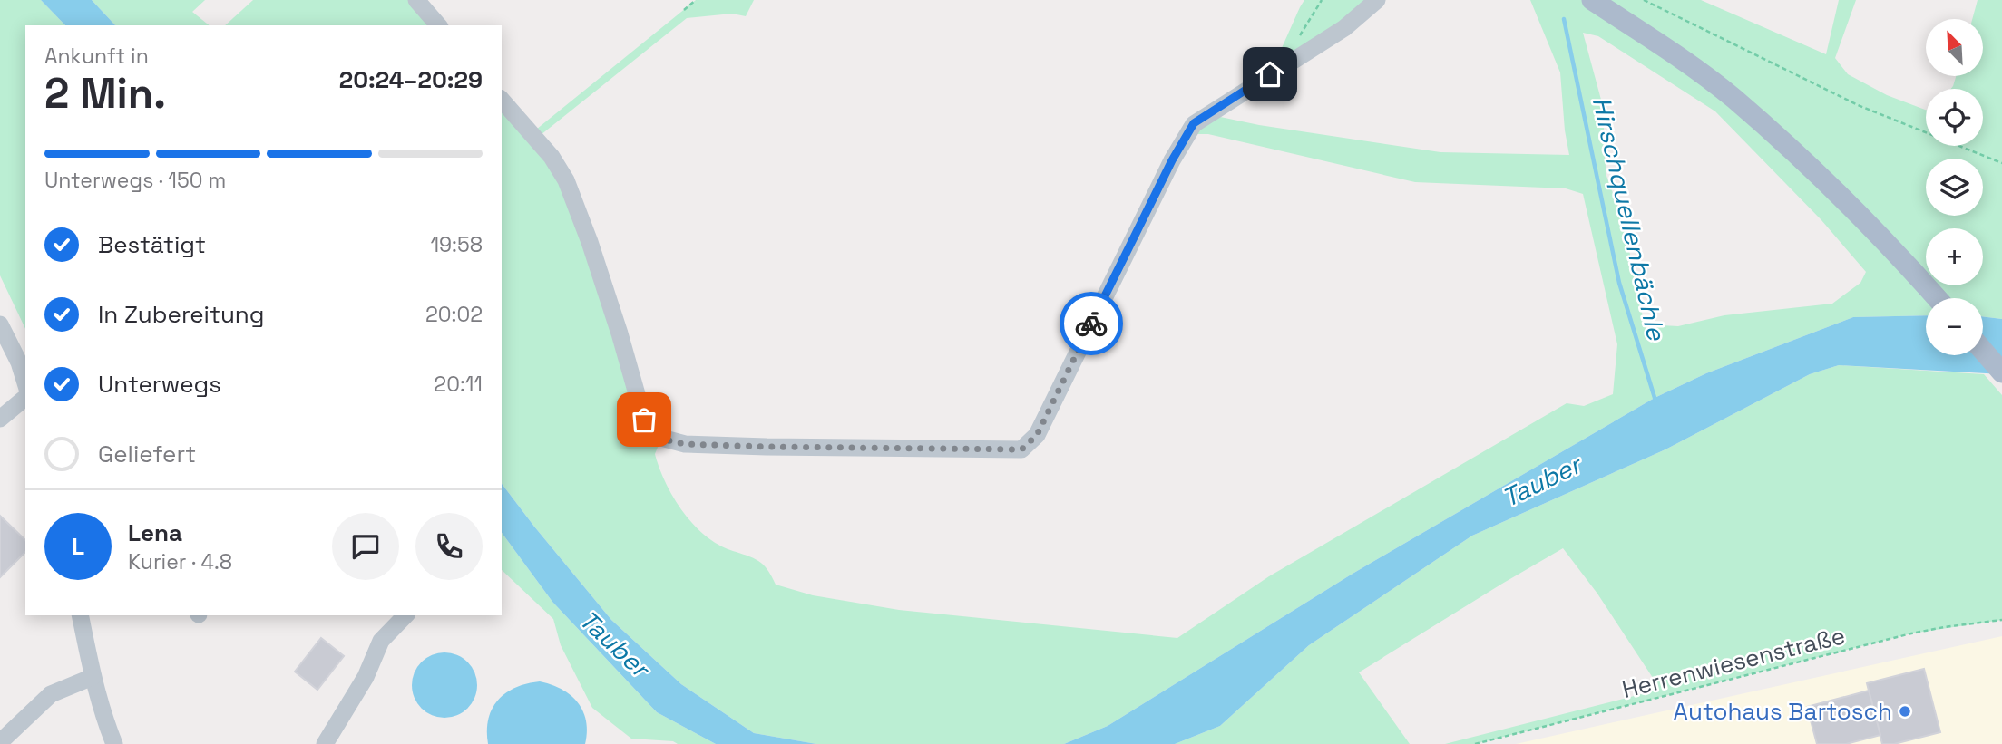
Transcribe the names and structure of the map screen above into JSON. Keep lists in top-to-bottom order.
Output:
{
  "streets": {
    "path": ["Herrenwiesenstraße"]
  },
  "water": ["Hirschquellenbächle", "Tauber"],
  "places": ["Autohaus Bartosch"],
  "north": "top left",
  "page": {
    "map_buttons": ["+", "−"],
    "heading": ["2 Min.", "Ankunft in", "20:24–20:29"],
    "panel": ["Lena", "Kurier · 4.8"],
    "bar": "Unterwegs · 150 m",
    "list": [
      ["Bestätigt", "19:58"],
      ["In Zubereitung", "20:02"],
      ["Unterwegs", "20:11"],
      "Geliefert"
    ],
    "round": "L"
  }
}
